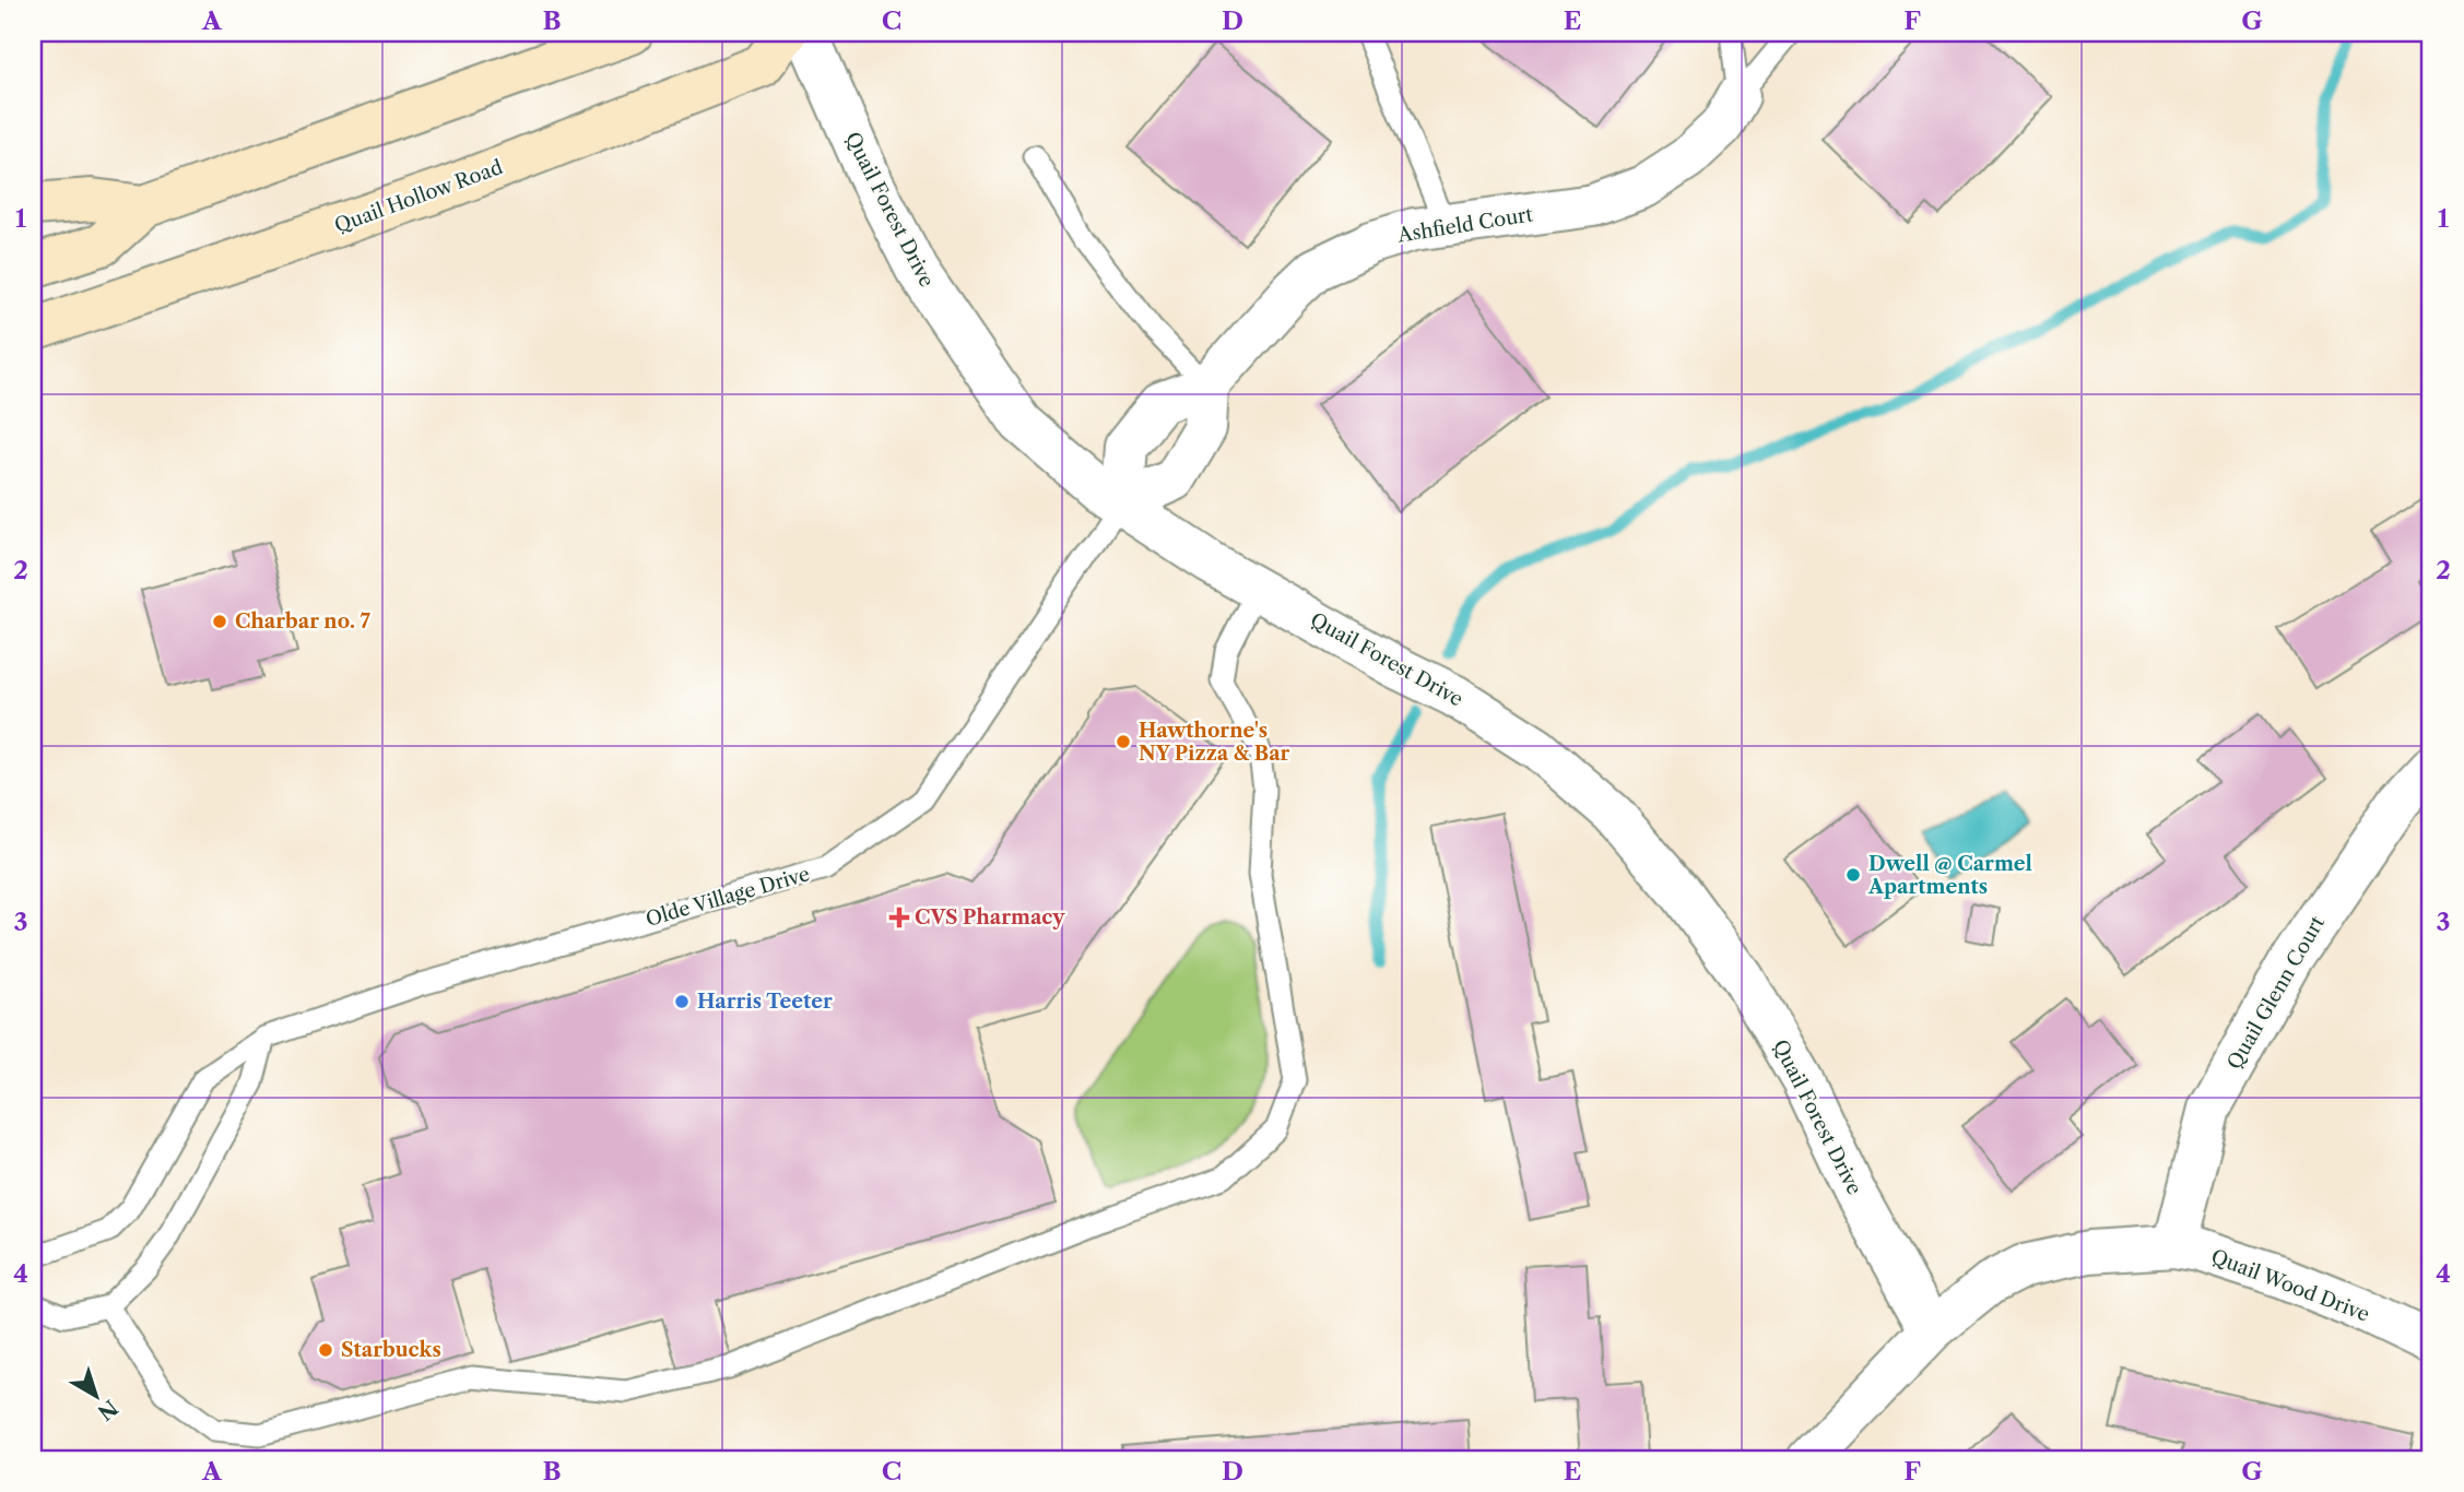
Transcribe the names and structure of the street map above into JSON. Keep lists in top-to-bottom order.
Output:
{
  "streets": {
    "main road": ["Quail Hollow Road"],
    "street": [
      "Quail Forest Drive",
      "Ashfield Court",
      "Quail Glenn Court",
      "Quail Wood Drive"
    ],
    "lane": ["Olde Village Drive"]
  },
  "crossings": [
    ["Quail Forest Drive", "Ashfield Court"],
    ["Quail Forest Drive", "Olde Village Drive"],
    ["Quail Forest Drive", "Quail Wood Drive"],
    ["Ashfield Court", "Olde Village Drive"],
    ["Quail Glenn Court", "Quail Wood Drive"]
  ],
  "places": {
    "other": [
      "Charbar no. 7",
      "Hawthorne's NY Pizza & Bar",
      "Dwell @ Carmel Apartments",
      "Harris Teeter",
      "Starbucks"
    ],
    "health": ["CVS Pharmacy"]
  },
  "north": "bottom right",
  "grid": {
    "columns": [
      "A",
      "B",
      "C",
      "D",
      "E",
      "F",
      "G"
    ],
    "rows": [
      "1",
      "2",
      "3",
      "4"
    ]
  }
}
